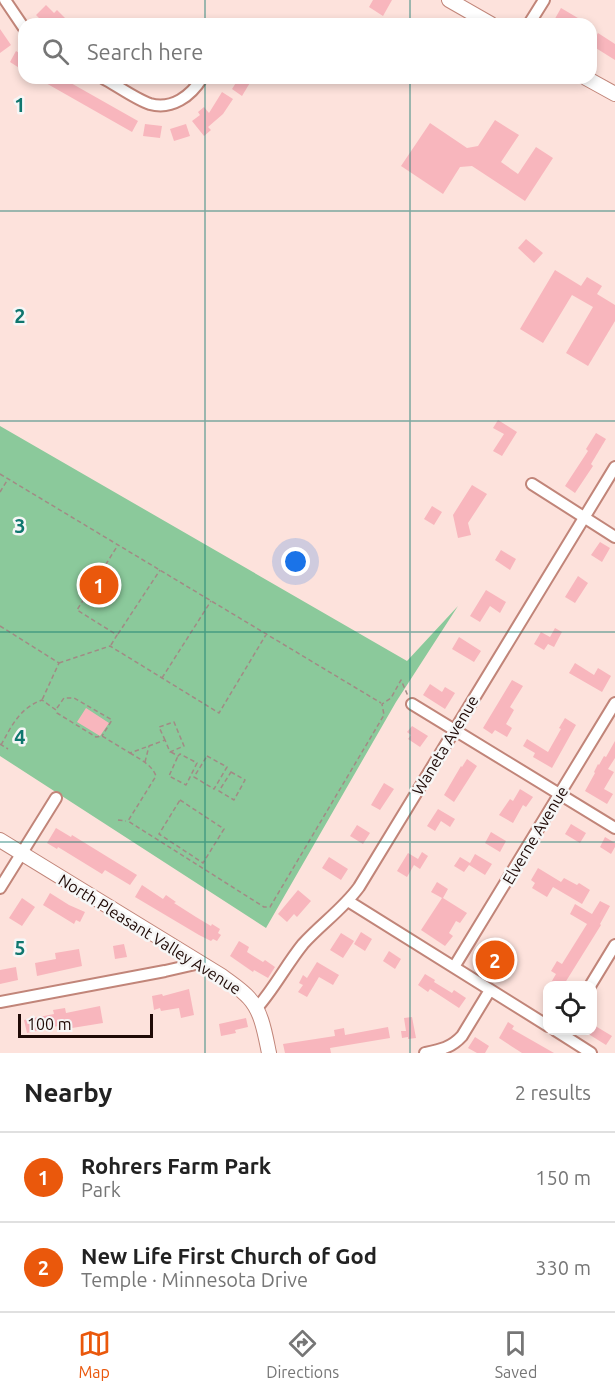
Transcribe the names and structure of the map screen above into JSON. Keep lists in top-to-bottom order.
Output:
{
  "streets": {
    "street": ["Waneta Avenue", "Elverne Avenue", "North Pleasant Valley Avenue"]
  },
  "crossings": [
    ["Waneta Avenue", "North Pleasant Valley Avenue"]
  ],
  "scale_bar": "100 m",
  "page": {
    "search": "Search here",
    "pins": ["1", "2"],
    "scale": "100 m",
    "heading": ["Nearby", "2 results"],
    "list": [
      {
        "mark": "1",
        "name": "Rohrers Farm Park",
        "note": "Park",
        "value": "150 m"
      },
      {
        "mark": "2",
        "name": "New Life First Church of God",
        "note": "Temple · Minnesota Drive",
        "value": "330 m"
      }
    ],
    "nav": ["Map", "Directions", "Saved"]
  },
  "grid": {
    "rows": [
      "1",
      "2",
      "3",
      "4",
      "5"
    ]
  }
}
